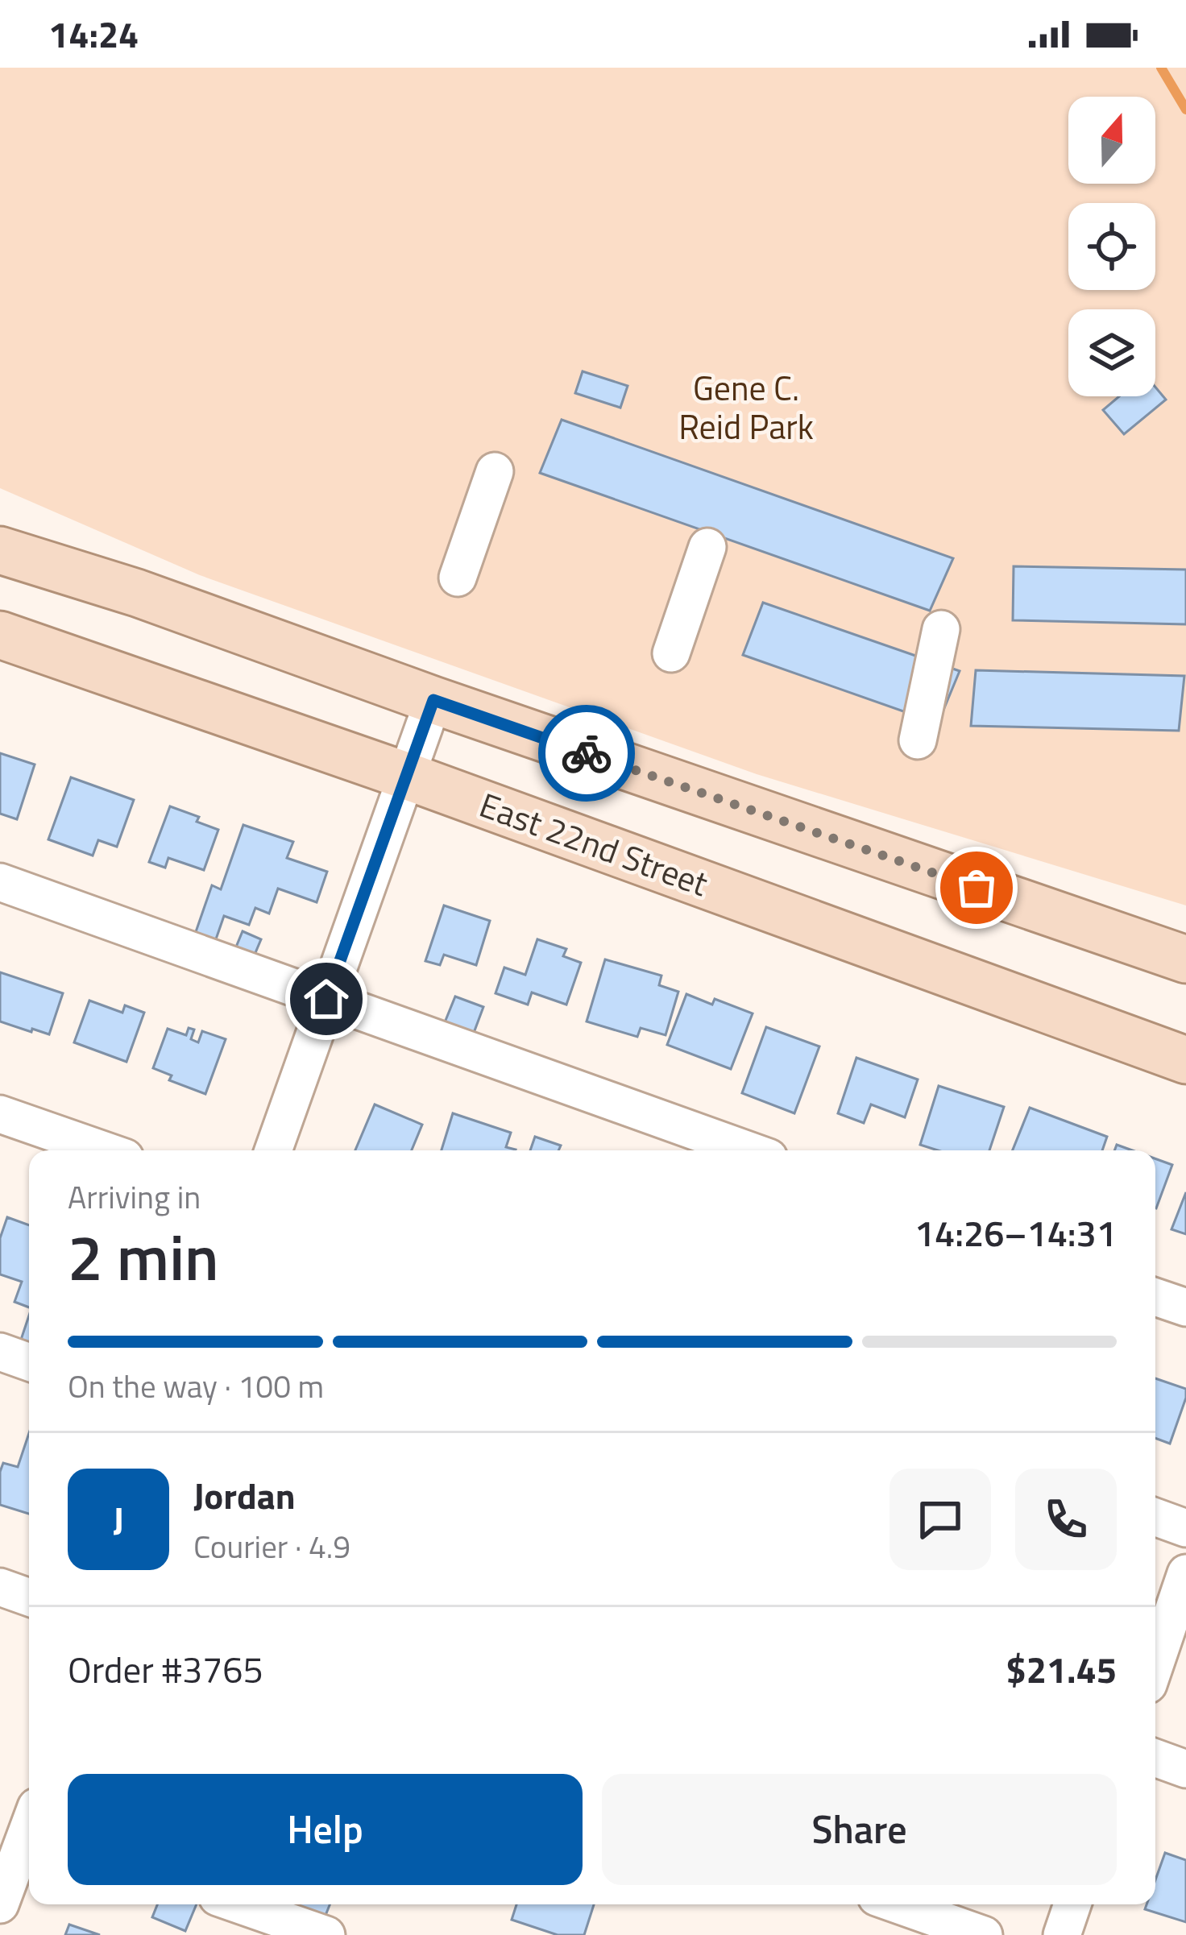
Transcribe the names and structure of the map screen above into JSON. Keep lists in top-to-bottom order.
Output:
{
  "streets": {
    "main road": ["East 22nd Street"]
  },
  "parks": ["Gene C. Reid Park"],
  "north": "top",
  "page": {
    "status": "14:24",
    "heading": ["2 min", "Arriving in", "14:26–14:31"],
    "panel": [
      "Jordan",
      "Courier · 4.9",
      "Order #3765",
      "$21.45"
    ],
    "bar": "On the way · 100 m",
    "round": "J",
    "buttons": ["Help", "Share"]
  }
}
